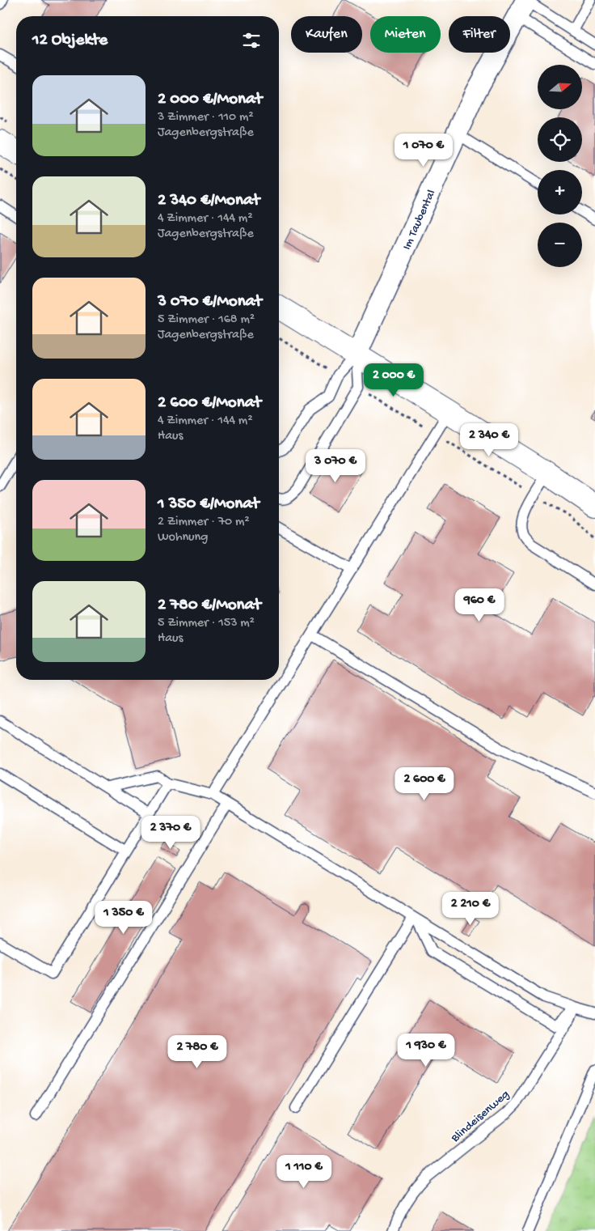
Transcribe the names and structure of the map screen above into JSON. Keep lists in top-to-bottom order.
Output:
{
  "streets": {
    "street": ["Im Taubental"],
    "lane": ["Blindeisenweg"]
  },
  "north": "right",
  "page": {
    "chip": ["Kaufen", "Mieten", "Filter"],
    "heading": "12 Objekte",
    "map_buttons": ["+", "−"],
    "list": [
      {
        "name": "2 000 €/Monat",
        "note": "3 Zimmer · 110 m² · Jagenbergstraße"
      },
      {
        "name": "2 340 €/Monat",
        "note": "4 Zimmer · 144 m² · Jagenbergstraße"
      },
      {
        "name": "3 070 €/Monat",
        "note": "5 Zimmer · 168 m² · Jagenbergstraße"
      },
      {
        "name": "2 600 €/Monat",
        "note": "4 Zimmer · 144 m² · Haus"
      },
      {
        "name": "1 350 €/Monat",
        "note": "2 Zimmer · 70 m² · Wohnung"
      },
      {
        "name": "2 780 €/Monat",
        "note": "5 Zimmer · 153 m² · Haus"
      }
    ],
    "price": [
      "1 070 €",
      "2 000 €",
      "2 340 €",
      "3 070 €",
      "960 €",
      "2 600 €",
      "2 370 €",
      "2 210 €",
      "1 350 €",
      "1 930 €",
      "2 780 €",
      "1 110 €"
    ]
  }
}
